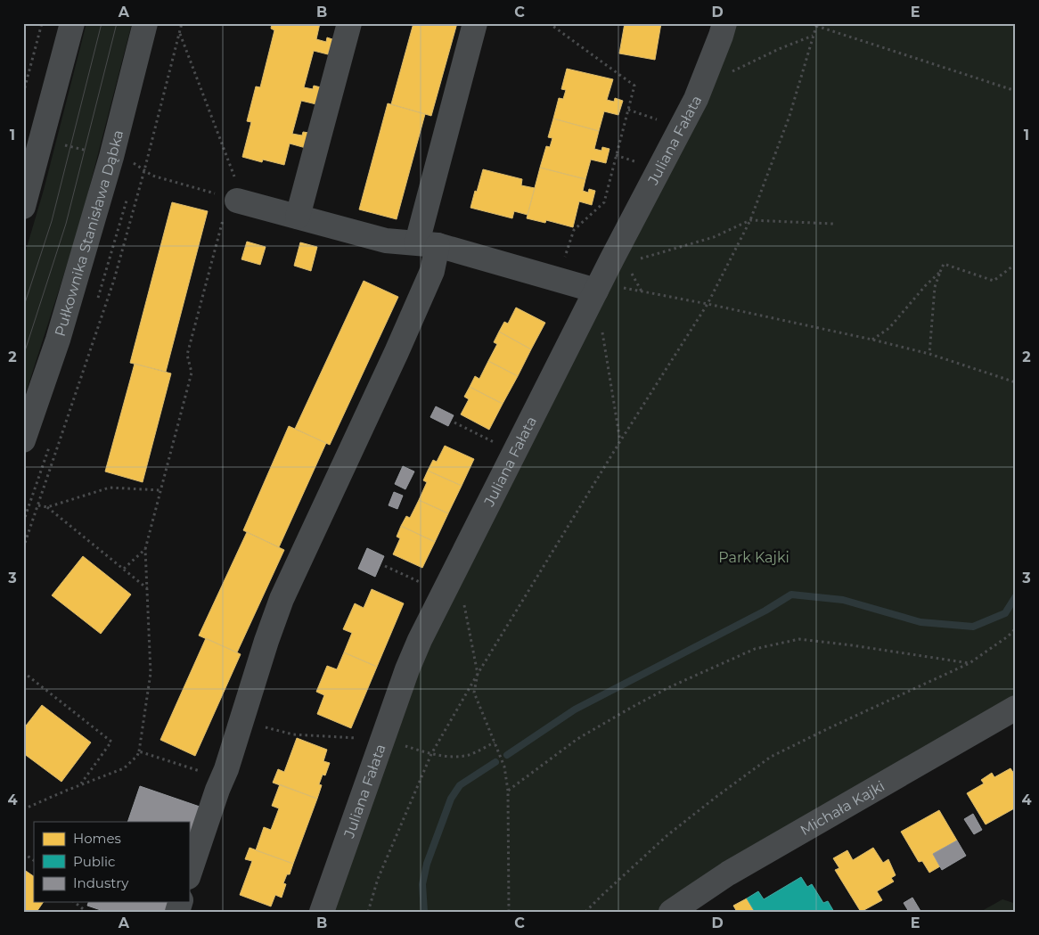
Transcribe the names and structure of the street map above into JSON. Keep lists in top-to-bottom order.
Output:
{
  "streets": {
    "street": ["Juliana Fałata", "Pułkownika Stanisława Dąbka", "Michała Kajki"]
  },
  "parks": ["Park Kajki"],
  "legend": ["Homes", "Public", "Industry"],
  "grid": {
    "columns": [
      "A",
      "B",
      "C",
      "D",
      "E"
    ],
    "rows": [
      "1",
      "2",
      "3",
      "4"
    ]
  }
}
